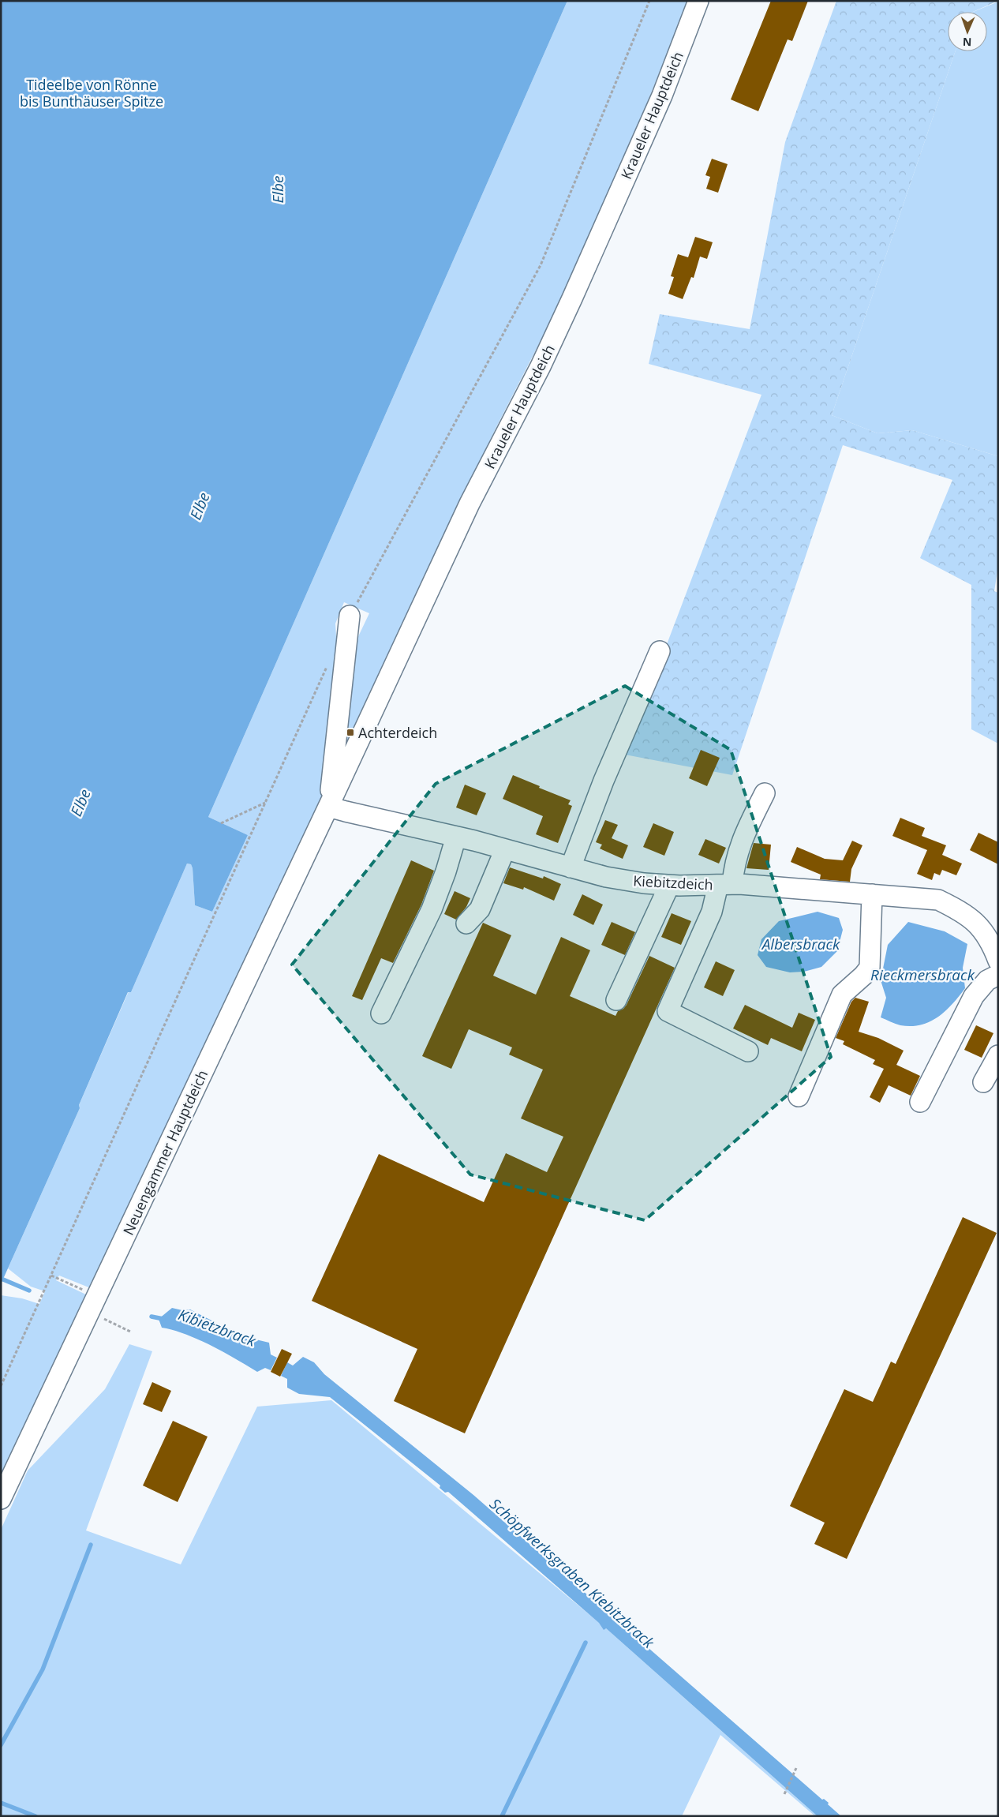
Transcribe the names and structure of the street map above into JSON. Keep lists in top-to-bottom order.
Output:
{
  "streets": {
    "street": ["Kraueler Hauptdeich", "Kiebitzdeich", "Neuengammer Hauptdeich"]
  },
  "crossings": [
    ["Kraueler Hauptdeich", "Kiebitzdeich"],
    ["Kraueler Hauptdeich", "Neuengammer Hauptdeich"],
    ["Kiebitzdeich", "Neuengammer Hauptdeich"]
  ],
  "water": [
    "Elbe",
    "Albersbrack",
    "Rieckmersbrack",
    "Kibietzbrack",
    "Schöpfwerksgraben Kiebitzbrack"
  ],
  "parks": ["Tideelbe von Rönne bis Bunthäuser Spitze"],
  "places": {
    "transit": ["Achterdeich"]
  },
  "north": "bottom"
}
